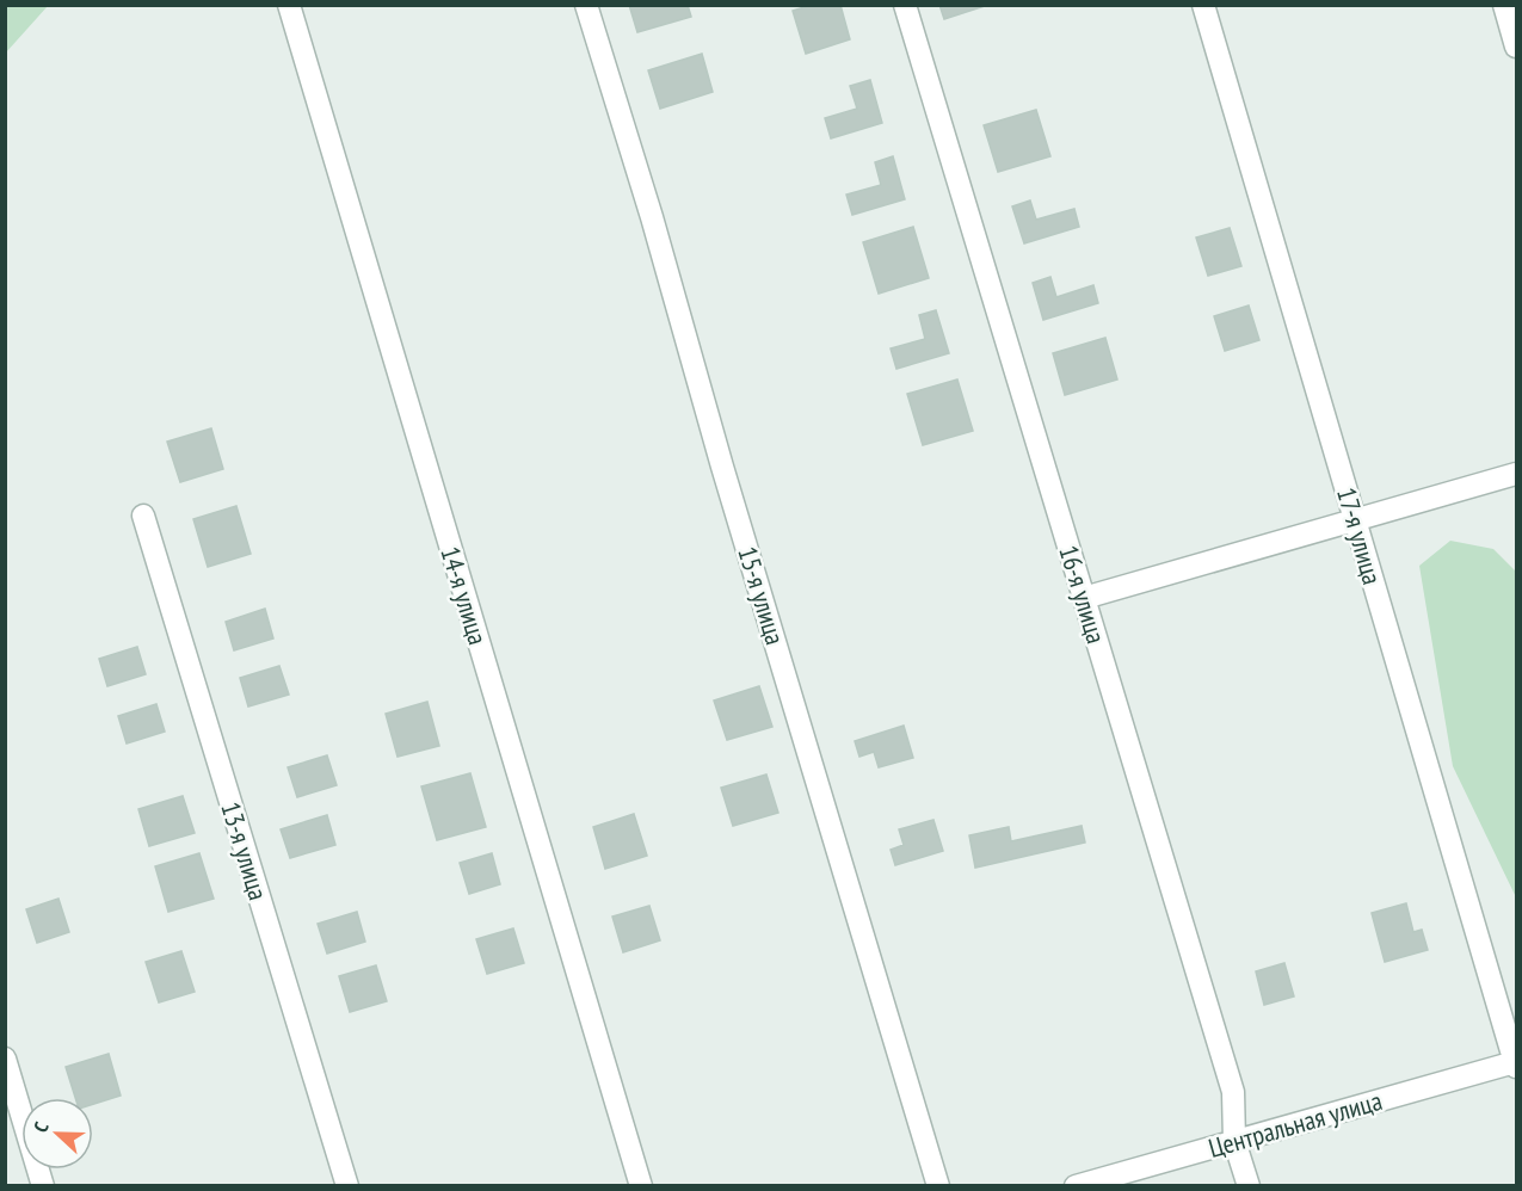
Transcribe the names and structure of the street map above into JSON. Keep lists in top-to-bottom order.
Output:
{
  "streets": {
    "street": [
      "17-я улица",
      "16-я улица",
      "14-я улица",
      "15-я улица",
      "13-я улица",
      "Центральная улица"
    ]
  },
  "crossings": [
    ["17-я улица", "Центральная улица"],
    ["16-я улица", "Центральная улица"]
  ],
  "north": "left"
}
